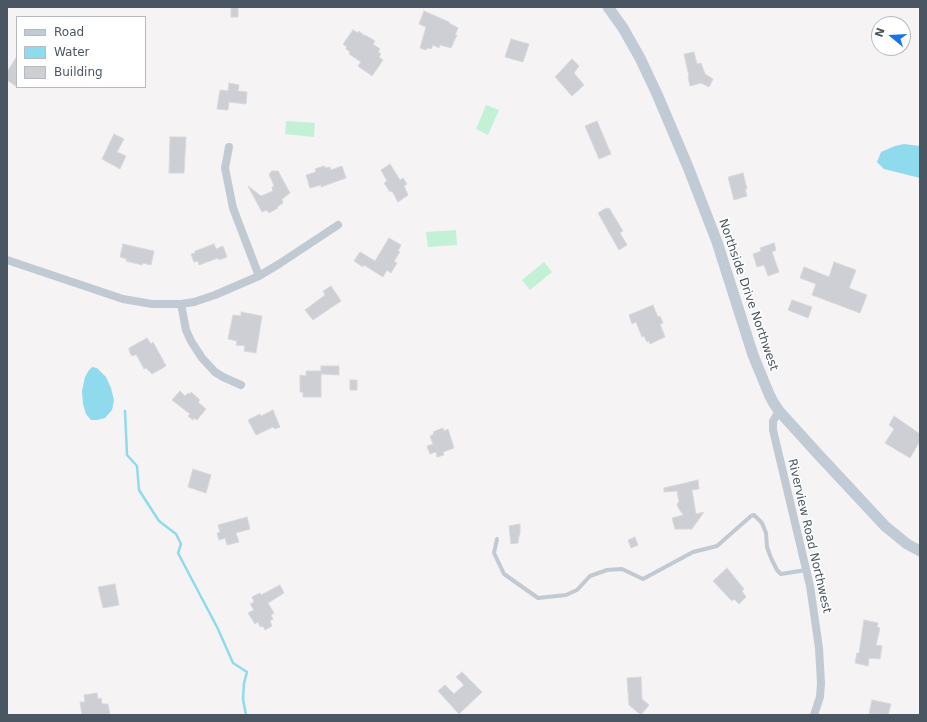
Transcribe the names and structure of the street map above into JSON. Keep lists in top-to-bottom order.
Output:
{
  "streets": {
    "main road": ["Northside Drive Northwest"],
    "street": ["Riverview Road Northwest"]
  },
  "crossings": [
    ["Northside Drive Northwest", "Riverview Road Northwest"]
  ],
  "legend": ["Road", "Water", "Building"],
  "north": "left"
}
